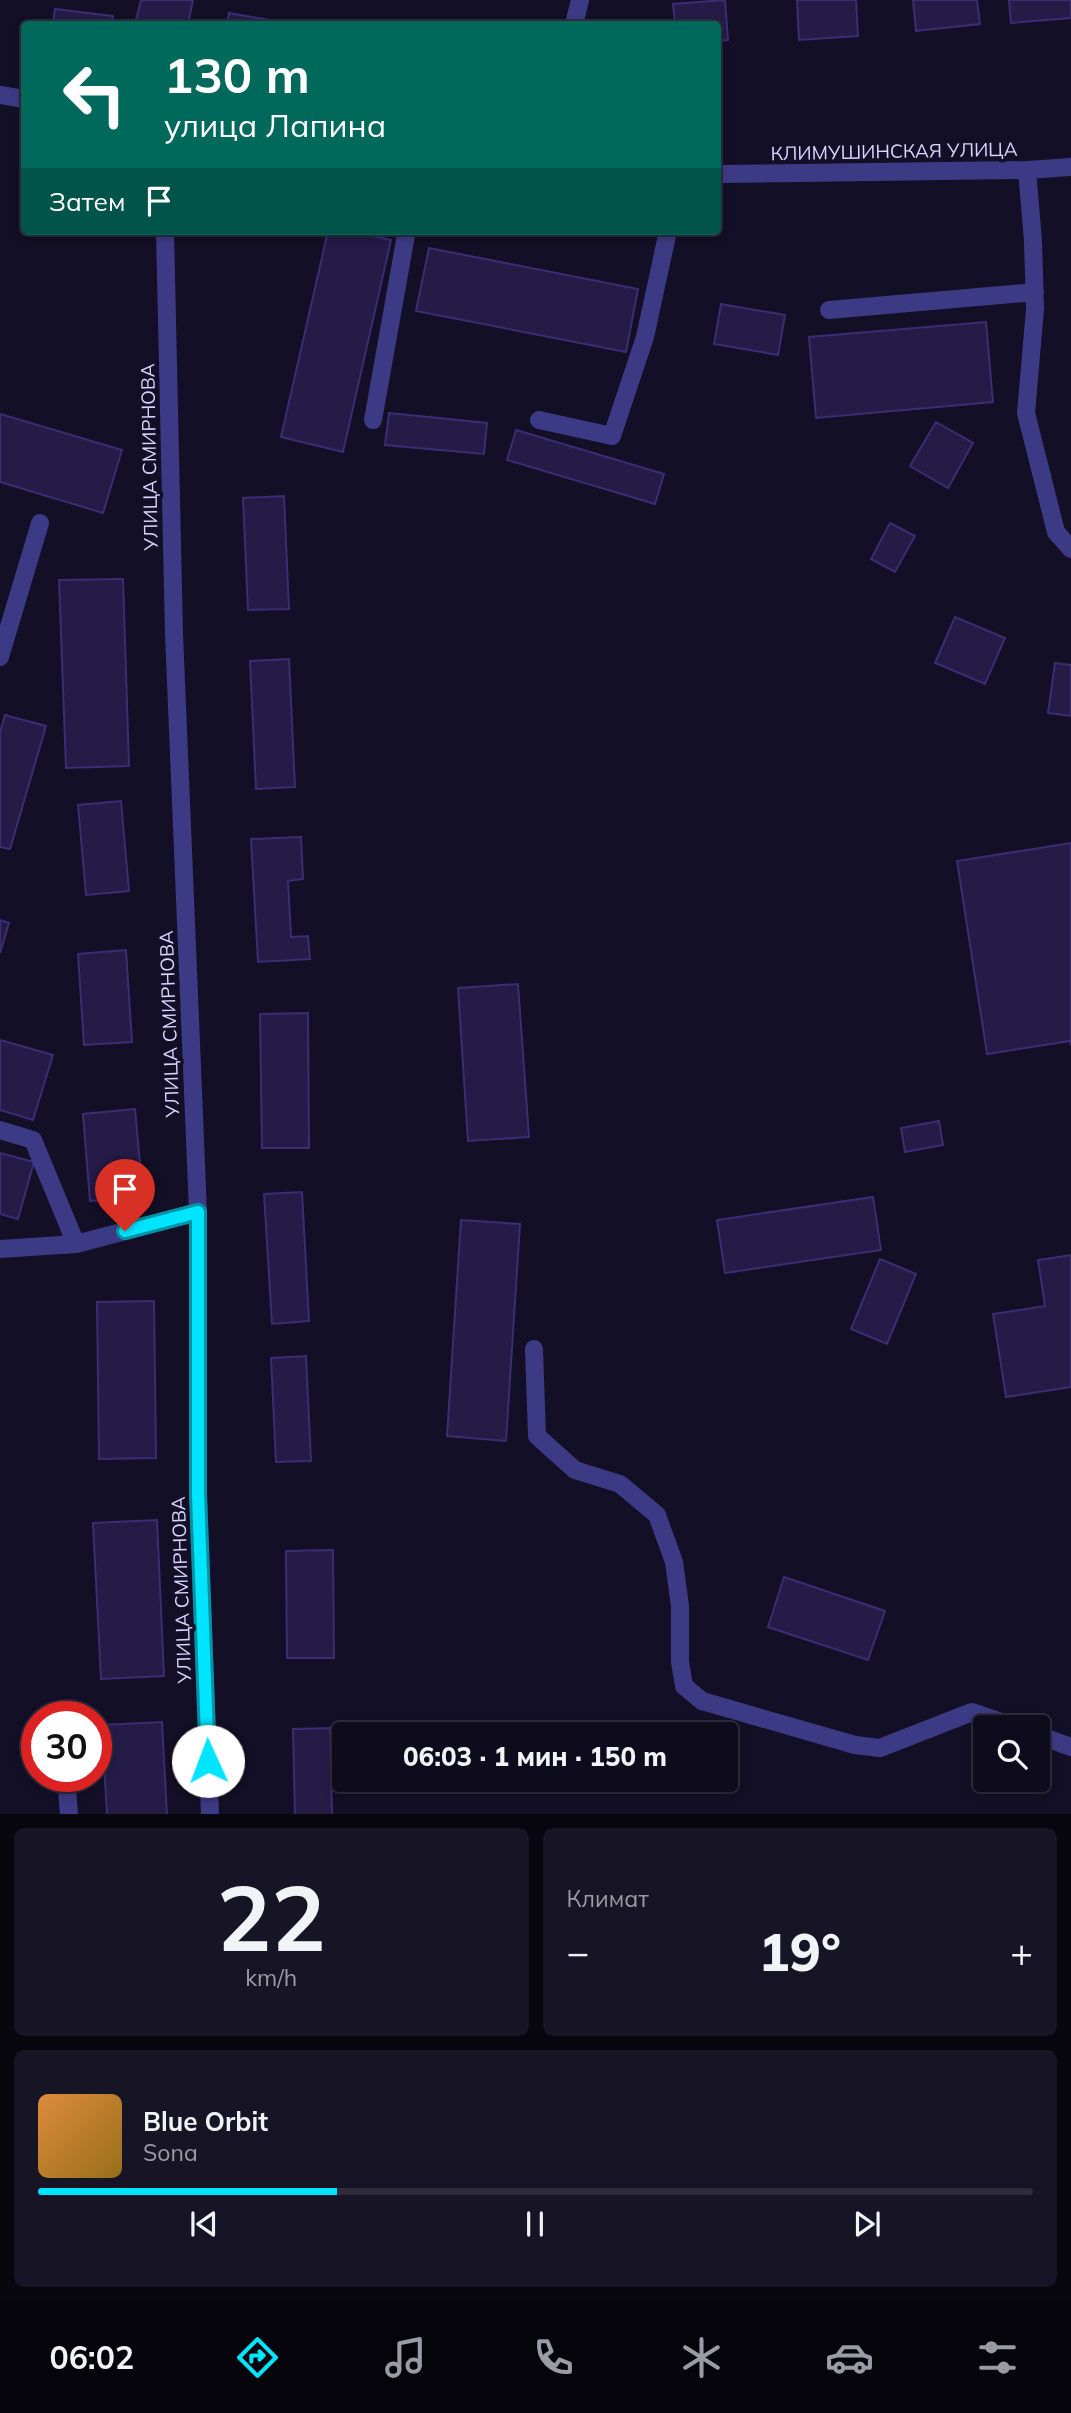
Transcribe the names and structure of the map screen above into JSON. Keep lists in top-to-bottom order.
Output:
{
  "streets": {
    "street": ["КЛИМУШИНСКАЯ УЛИЦА", "УЛИЦА СМИРНОВА"]
  },
  "page": {
    "turn": ["130 m", "улица Лапина"],
    "then": "Затем",
    "limit": "30",
    "trip": "06:03 · 1 мин · 150 m",
    "tile": [
      ["22", "km/h"],
      "Климат"
    ],
    "heat": ["−", "19°", "+"],
    "song": ["Blue Orbit", "Sona"],
    "tabs": "06:02"
  }
}
